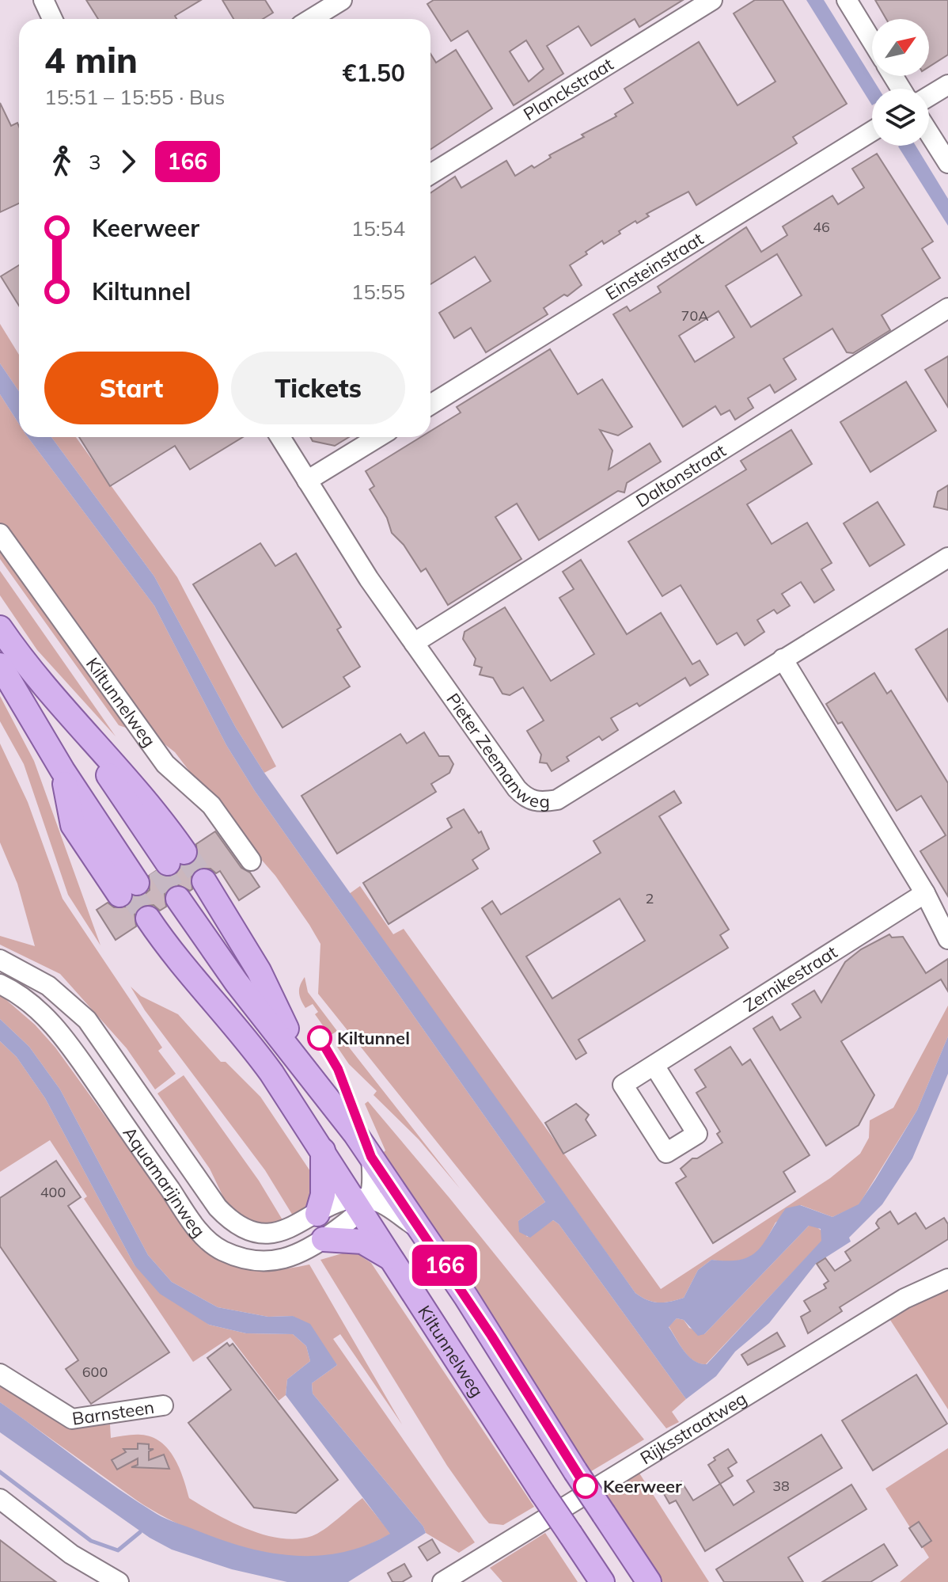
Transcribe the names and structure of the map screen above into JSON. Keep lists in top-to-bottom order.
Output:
{
  "streets": {
    "main road": ["Kiltunnelweg"],
    "street": [
      "Planckstraat",
      "Einsteinstraat",
      "Daltonstraat",
      "Pieter Zeemanweg",
      "Zernikestraat",
      "Aquamarijnweg",
      "Barnsteen",
      "Rijksstraatweg"
    ]
  },
  "crossings": [
    ["Daltonstraat", "Pieter Zeemanweg"],
    ["Kiltunnelweg", "Aquamarijnweg"]
  ],
  "places": ["Kiltunnel", "Keerweer"],
  "lines": ["bus line 166"],
  "house_numbers": [
    "46",
    "70A",
    "2",
    "400",
    "600",
    "38"
  ],
  "north": "top right",
  "page": {
    "on_map": "166",
    "heading": ["4 min", "15:51 – 15:55 · Bus", "€1.50"],
    "legs": ["3", "166"],
    "list": [
      {
        "name": "Keerweer",
        "value": "15:54"
      },
      {
        "name": "Kiltunnel",
        "value": "15:55"
      }
    ],
    "buttons": ["Start", "Tickets"]
  }
}
